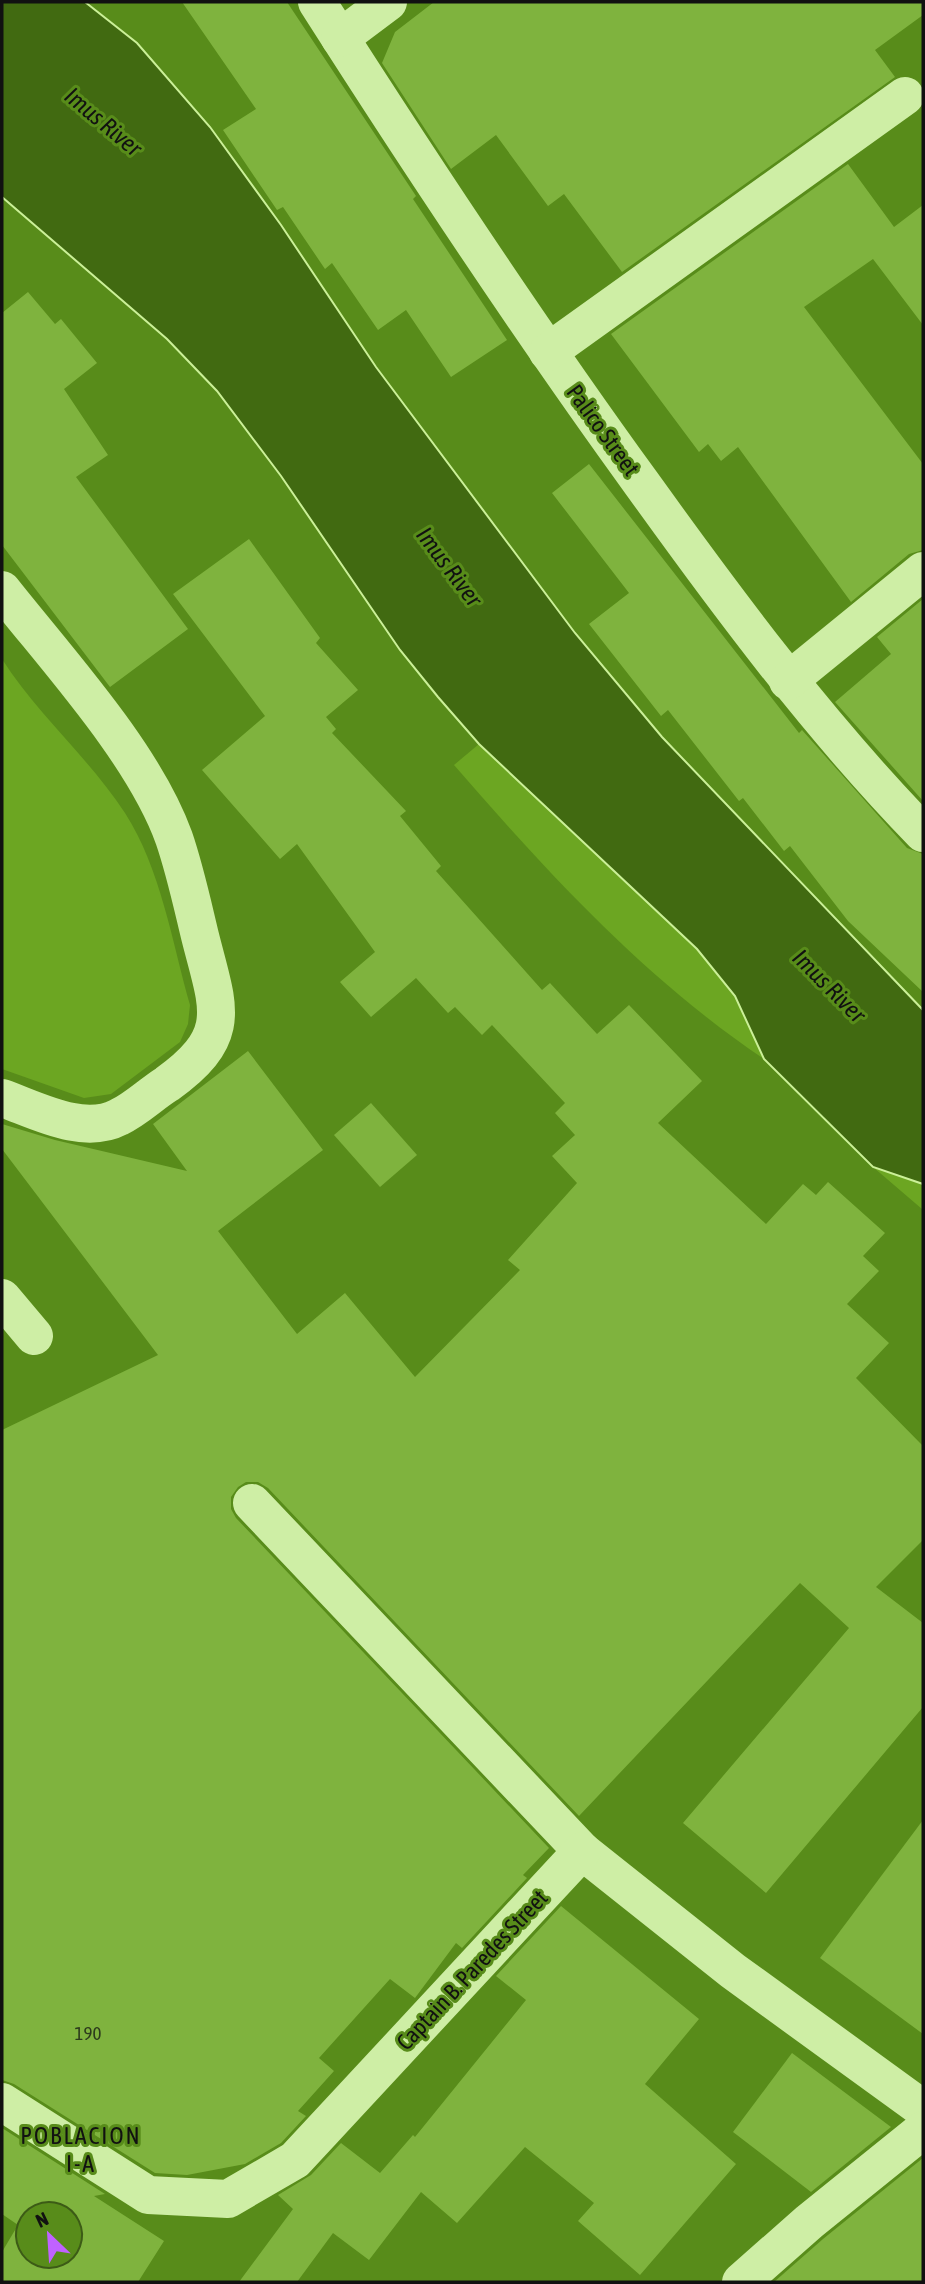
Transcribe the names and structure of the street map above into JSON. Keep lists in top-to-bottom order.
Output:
{
  "streets": {
    "street": ["Palico Street", "Captain B. Paredes Street"]
  },
  "districts": ["POBLACION I-A"],
  "water": ["Imus River"],
  "house_numbers": ["190"],
  "north": "top left"
}
